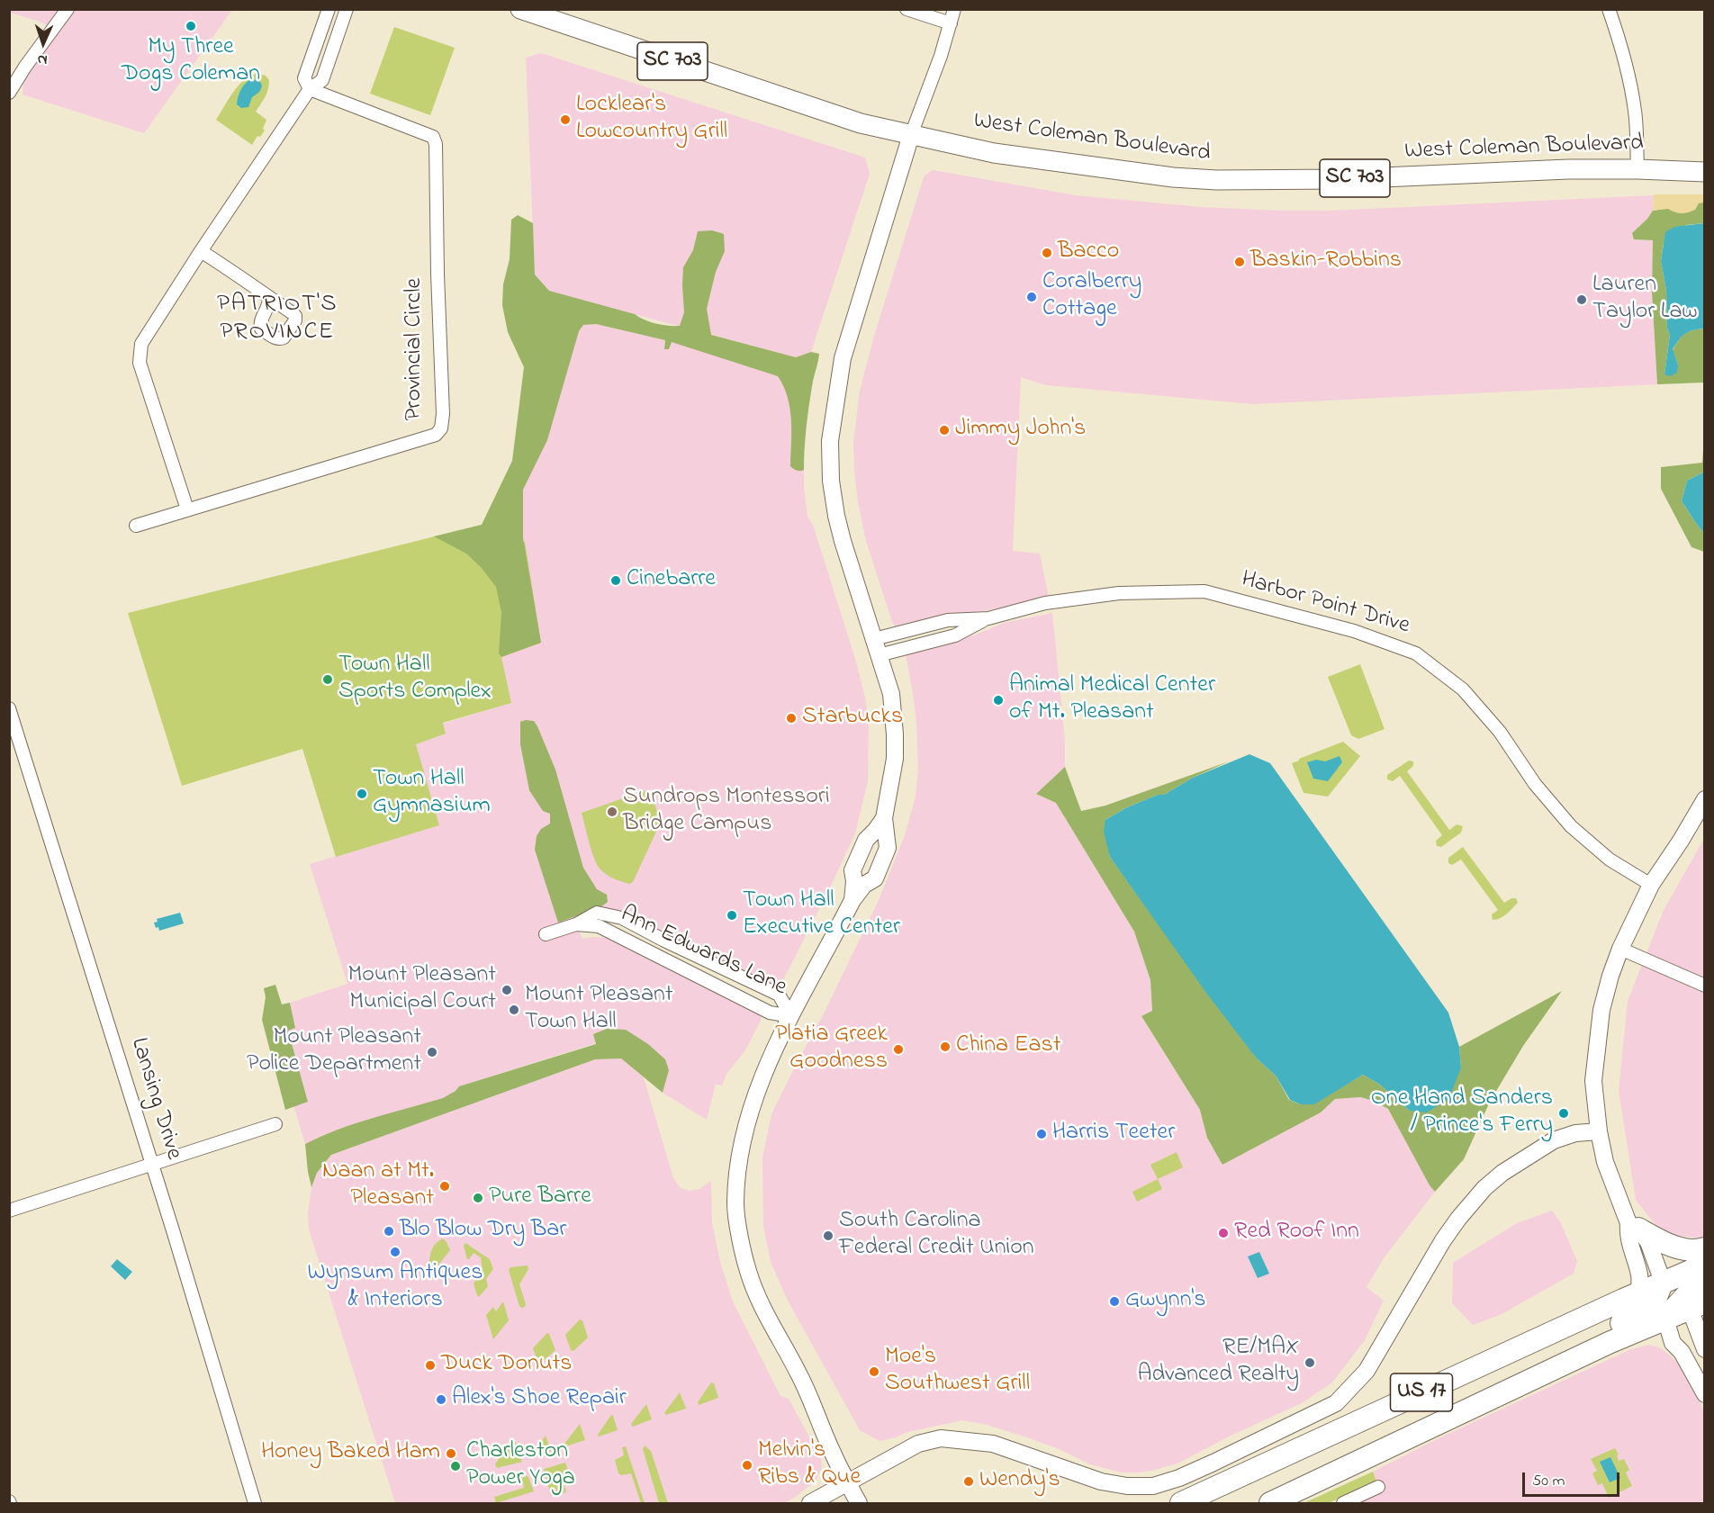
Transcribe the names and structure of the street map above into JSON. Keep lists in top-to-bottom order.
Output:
{
  "streets": {
    "highway": ["US 17"],
    "main road": ["SC 703", "West Coleman Boulevard"],
    "street": [
      "Provincial Circle",
      "Harbor Point Drive",
      "Ann Edwards Lane",
      "Lansing Drive"
    ]
  },
  "districts": ["PATRIOT'S PROVINCE"],
  "places": [
    "My Three Dogs Coleman",
    "Locklear's Lowcountry Grill",
    "Bacco",
    "Baskin-Robbins",
    "Coralberry Cottage",
    "Lauren Taylor Law",
    "Jimmy John's",
    "Cinebarre",
    "Town Hall Sports Complex",
    "Animal Medical Center of Mt. Pleasant",
    "Starbucks",
    "Town Hall Gymnasium",
    "Sundrops Montessori Bridge Campus",
    "Town Hall Executive Center",
    "Mount Pleasant Municipal Court",
    "Mount Pleasant Town Hall",
    "China East",
    "Platia Greek Goodness",
    "Mount Pleasant Police Department",
    "One Hand Sanders / Prince's Ferry",
    "Harris Teeter",
    "Naan at Mt. Pleasant",
    "Pure Barre",
    "Blo Blow Dry Bar",
    "Red Roof Inn",
    "South Carolina Federal Credit Union",
    "Wynsum Antiques & Interiors",
    "Gwynn's",
    "RE/MAX Advanced Realty",
    "Duck Donuts",
    "Moe's Southwest Grill",
    "Alex's Shoe Repair",
    "Honey Baked Ham",
    "Melvin's Ribs & Que",
    "Charleston Power Yoga",
    "Wendy's"
  ],
  "scale_bar": "50 m",
  "north": "bottom"
}
